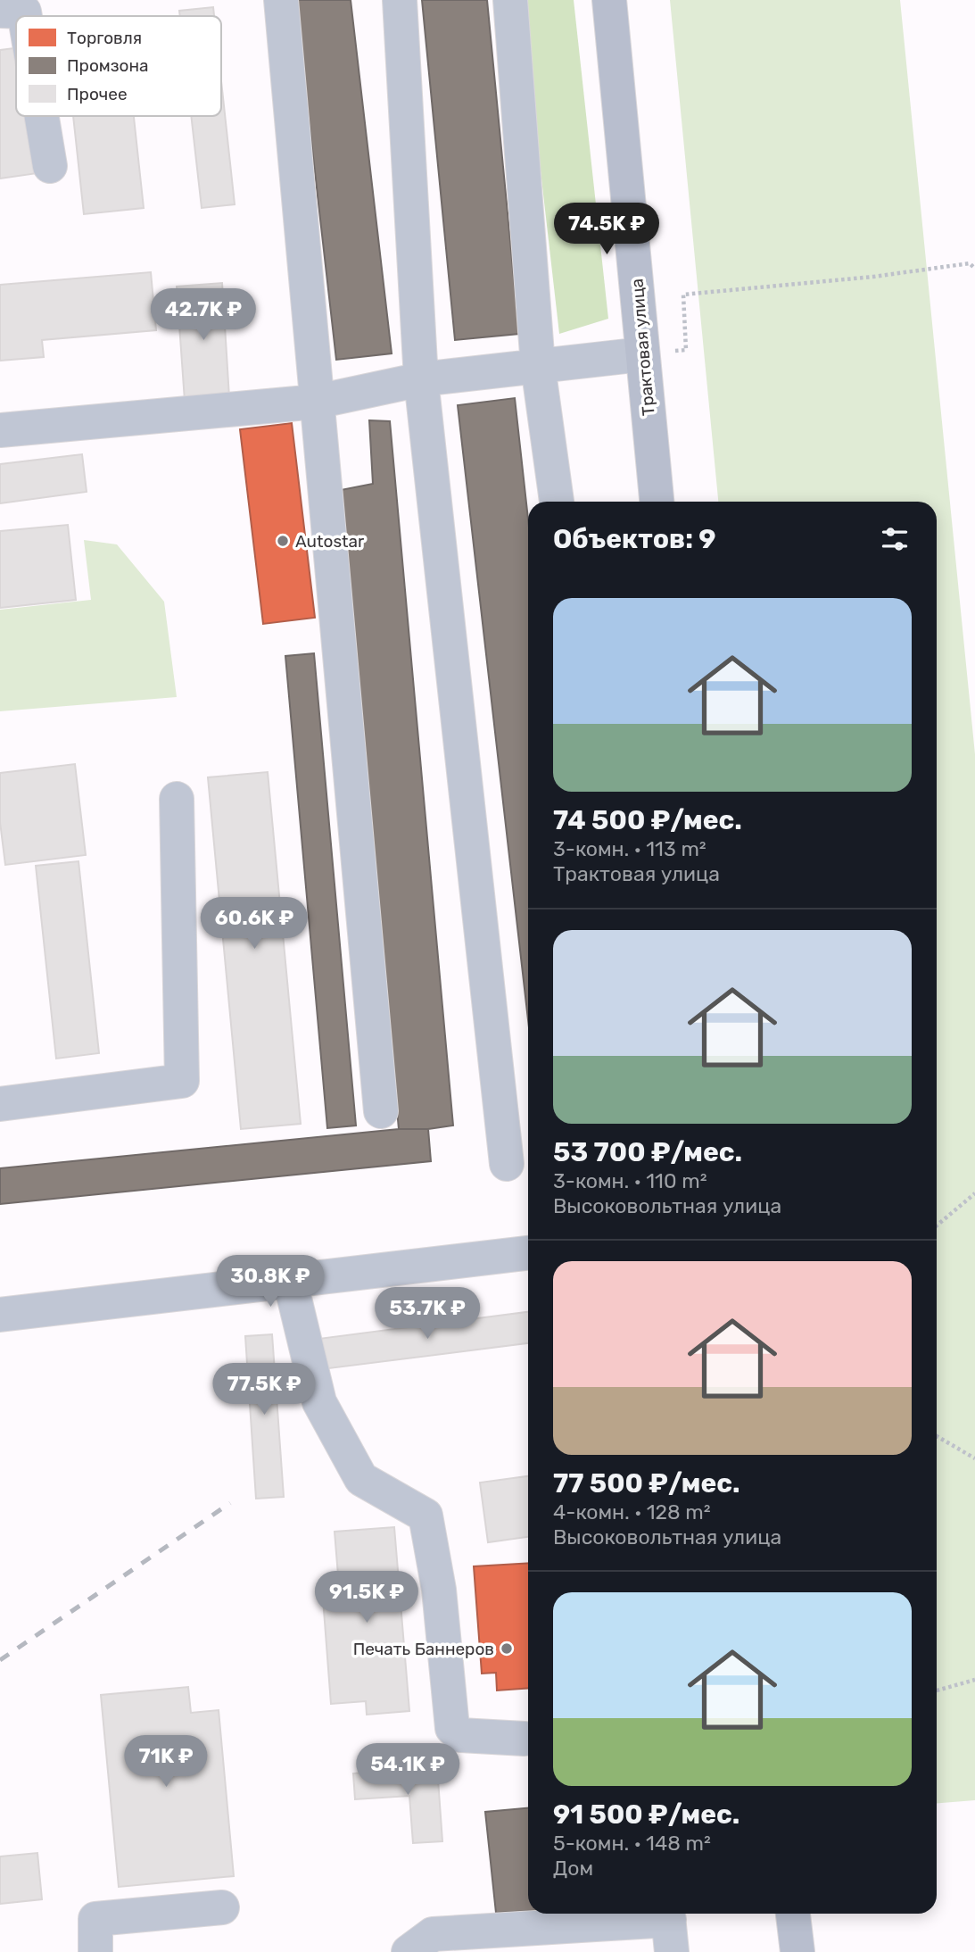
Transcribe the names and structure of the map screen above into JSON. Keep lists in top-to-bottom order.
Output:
{
  "streets": {
    "main road": ["Трактовая улица"]
  },
  "places": ["Autostar", "Печать Баннеров"],
  "legend": ["Торговля", "Промзона", "Прочее"],
  "page": {
    "price": [
      "74.5K ₽",
      "42.7K ₽",
      "60.6K ₽",
      "30.8K ₽",
      "53.7K ₽",
      "77.5K ₽",
      "91.5K ₽",
      "71K ₽",
      "54.1K ₽"
    ],
    "heading": "Объектов: 9",
    "list": [
      {
        "name": "74 500 ₽/мес.",
        "note": "3-комн. · 113 m² · Трактовая улица"
      },
      {
        "name": "53 700 ₽/мес.",
        "note": "3-комн. · 110 m² · Высоковольтная улица"
      },
      {
        "name": "77 500 ₽/мес.",
        "note": "4-комн. · 128 m² · Высоковольтная улица"
      },
      {
        "name": "91 500 ₽/мес.",
        "note": "5-комн. · 148 m² · Дом"
      }
    ]
  }
}
